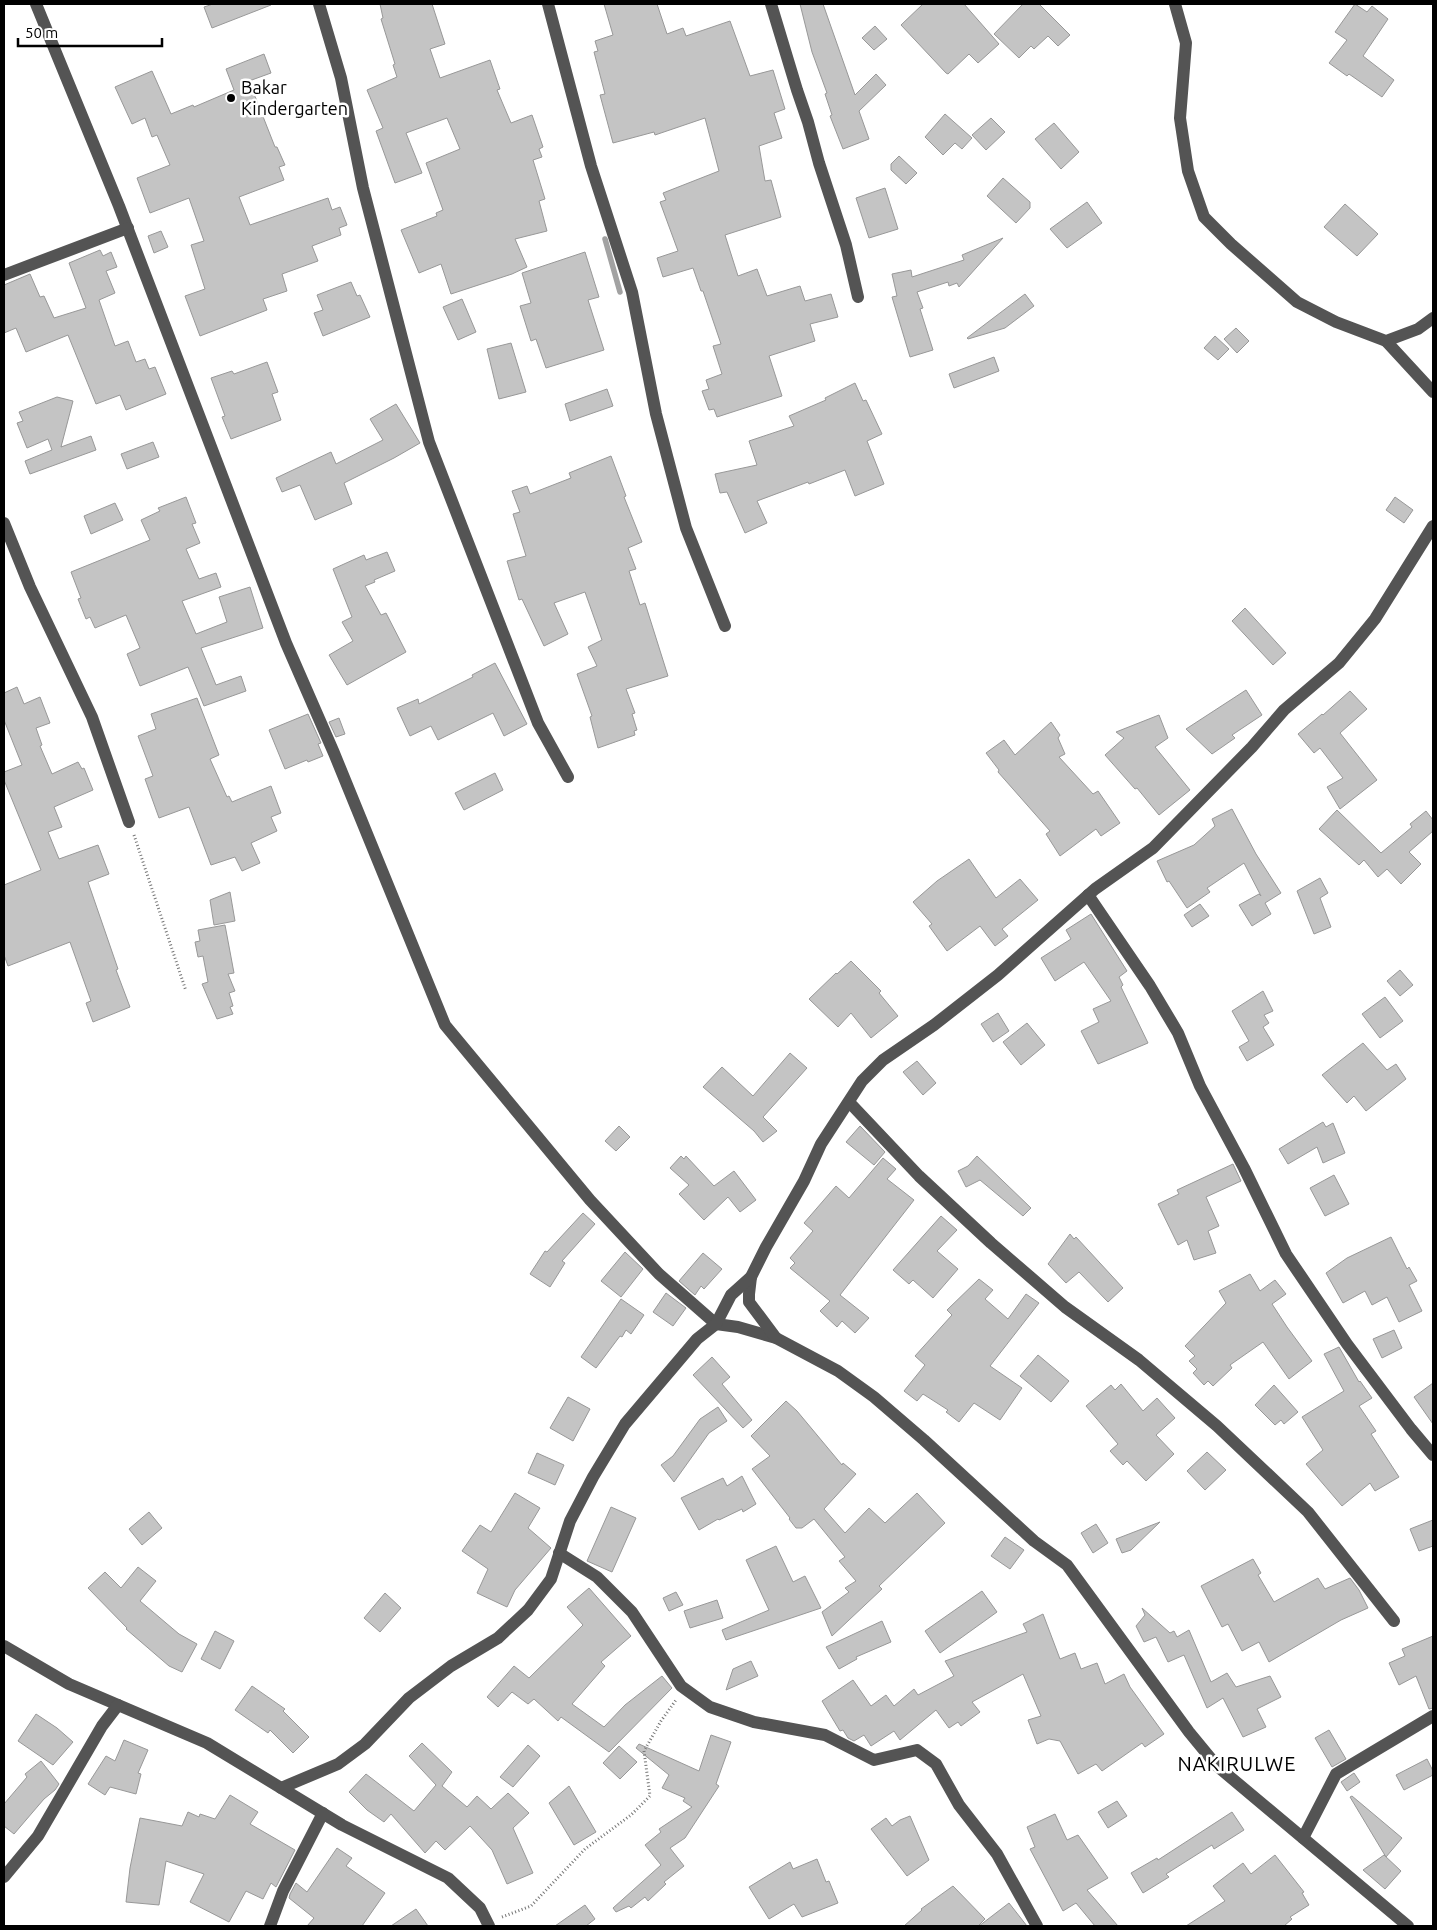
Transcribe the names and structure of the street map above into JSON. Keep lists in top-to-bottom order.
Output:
{
  "districts": ["NAKIRULWE"],
  "places": ["Bakar Kindergarten"],
  "scale_bar": "50 m"
}
